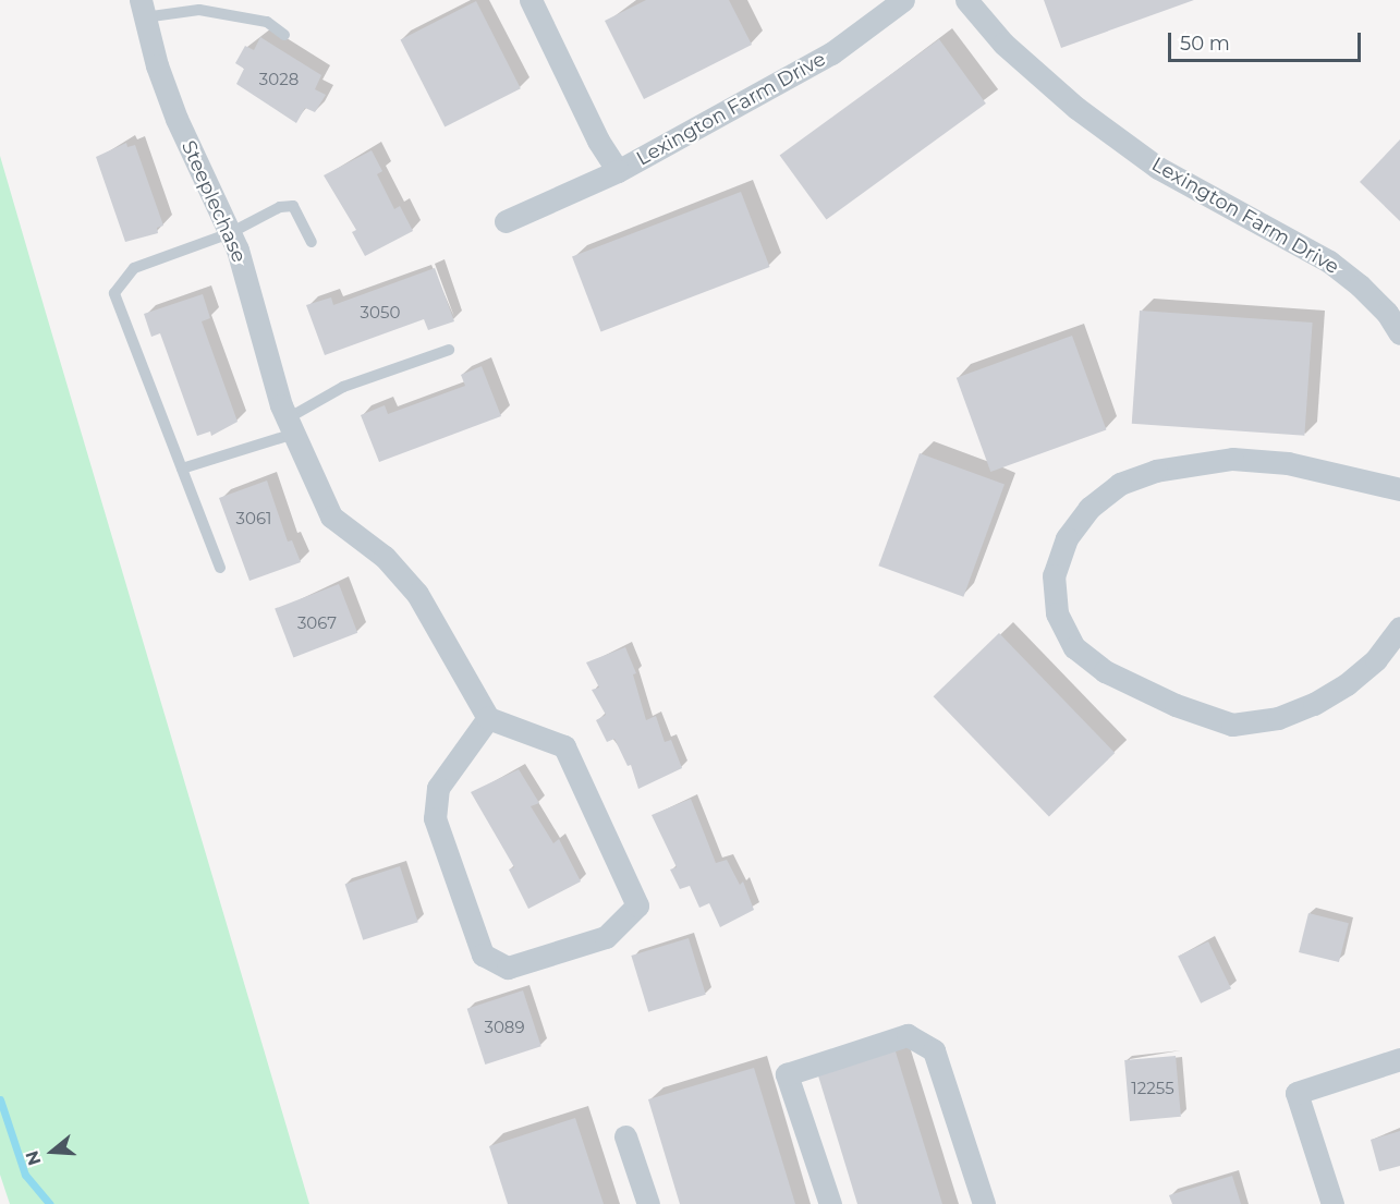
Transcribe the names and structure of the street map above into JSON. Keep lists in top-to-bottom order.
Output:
{
  "streets": {
    "street": ["Lexington Farm Drive", "Steeplechase"]
  },
  "house_numbers": [
    "3028",
    "3050",
    "3061",
    "3067",
    "3089",
    "12255"
  ],
  "scale_bar": "50 m",
  "north": "left"
}
